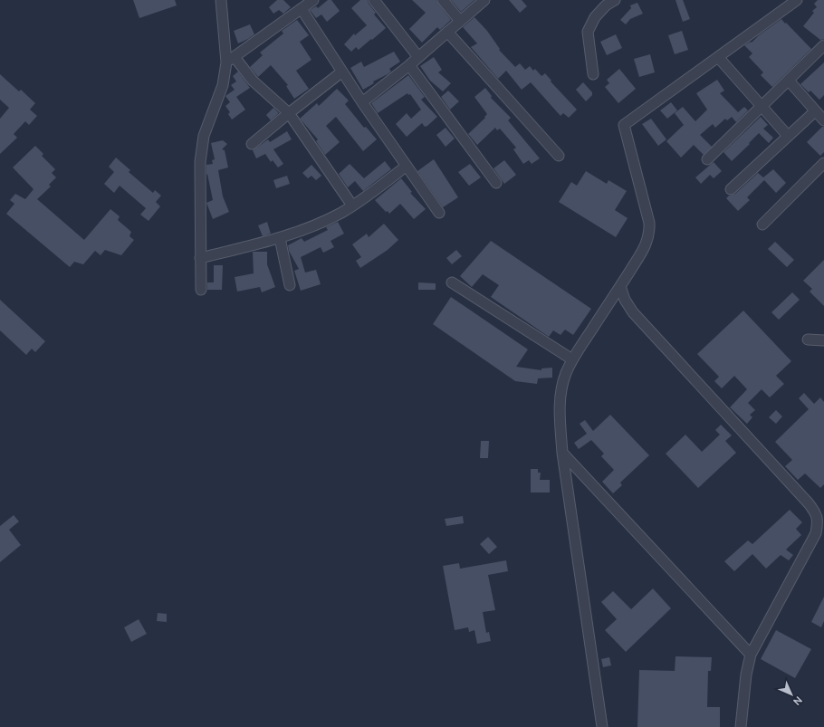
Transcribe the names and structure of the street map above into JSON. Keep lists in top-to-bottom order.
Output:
{
  "north": "bottom right"
}
